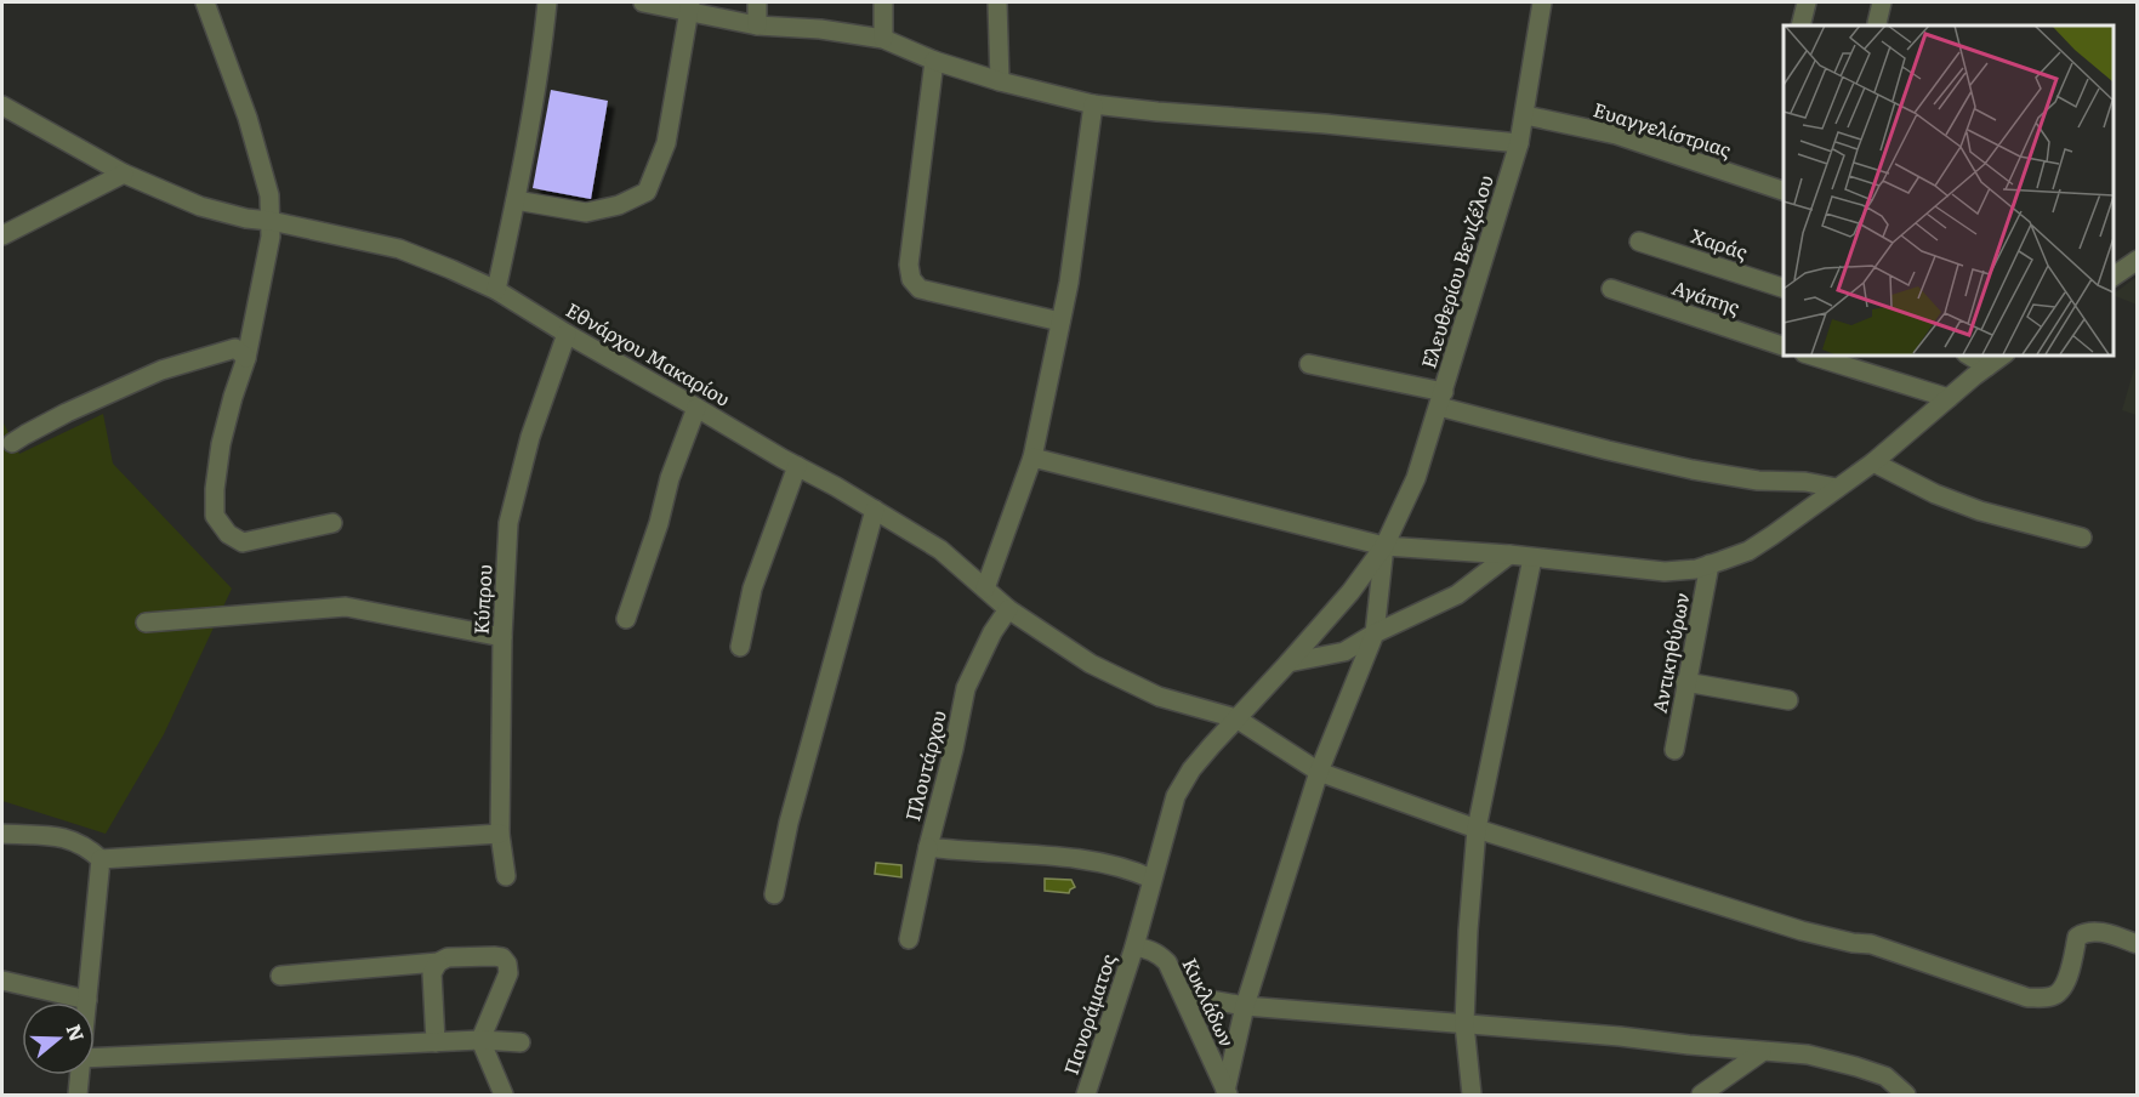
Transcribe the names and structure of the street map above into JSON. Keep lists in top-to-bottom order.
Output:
{
  "streets": {
    "street": [
      "Ευαγγελίστριας",
      "Χαράς",
      "Ελευθερίου Βενιζέλου",
      "Αγάπης",
      "Εθνάρχου Μακαρίου",
      "Κύπρου",
      "Αντικηθύρων",
      "Πλουτάρχου",
      "Κυκλάδων",
      "Πανοράματος"
    ]
  },
  "crossings": [
    ["Ευαγγελίστριας", "Ελευθερίου Βενιζέλου"],
    ["Ελευθερίου Βενιζέλου", "Πανοράματος"],
    ["Εθνάρχου Μακαρίου", "Κύπρου"],
    ["Εθνάρχου Μακαρίου", "Πλουτάρχου"],
    ["Εθνάρχου Μακαρίου", "Πανοράματος"],
    ["Πλουτάρχου", "Πανοράματος"],
    ["Κυκλάδων", "Πανοράματος"]
  ],
  "north": "right"
}
